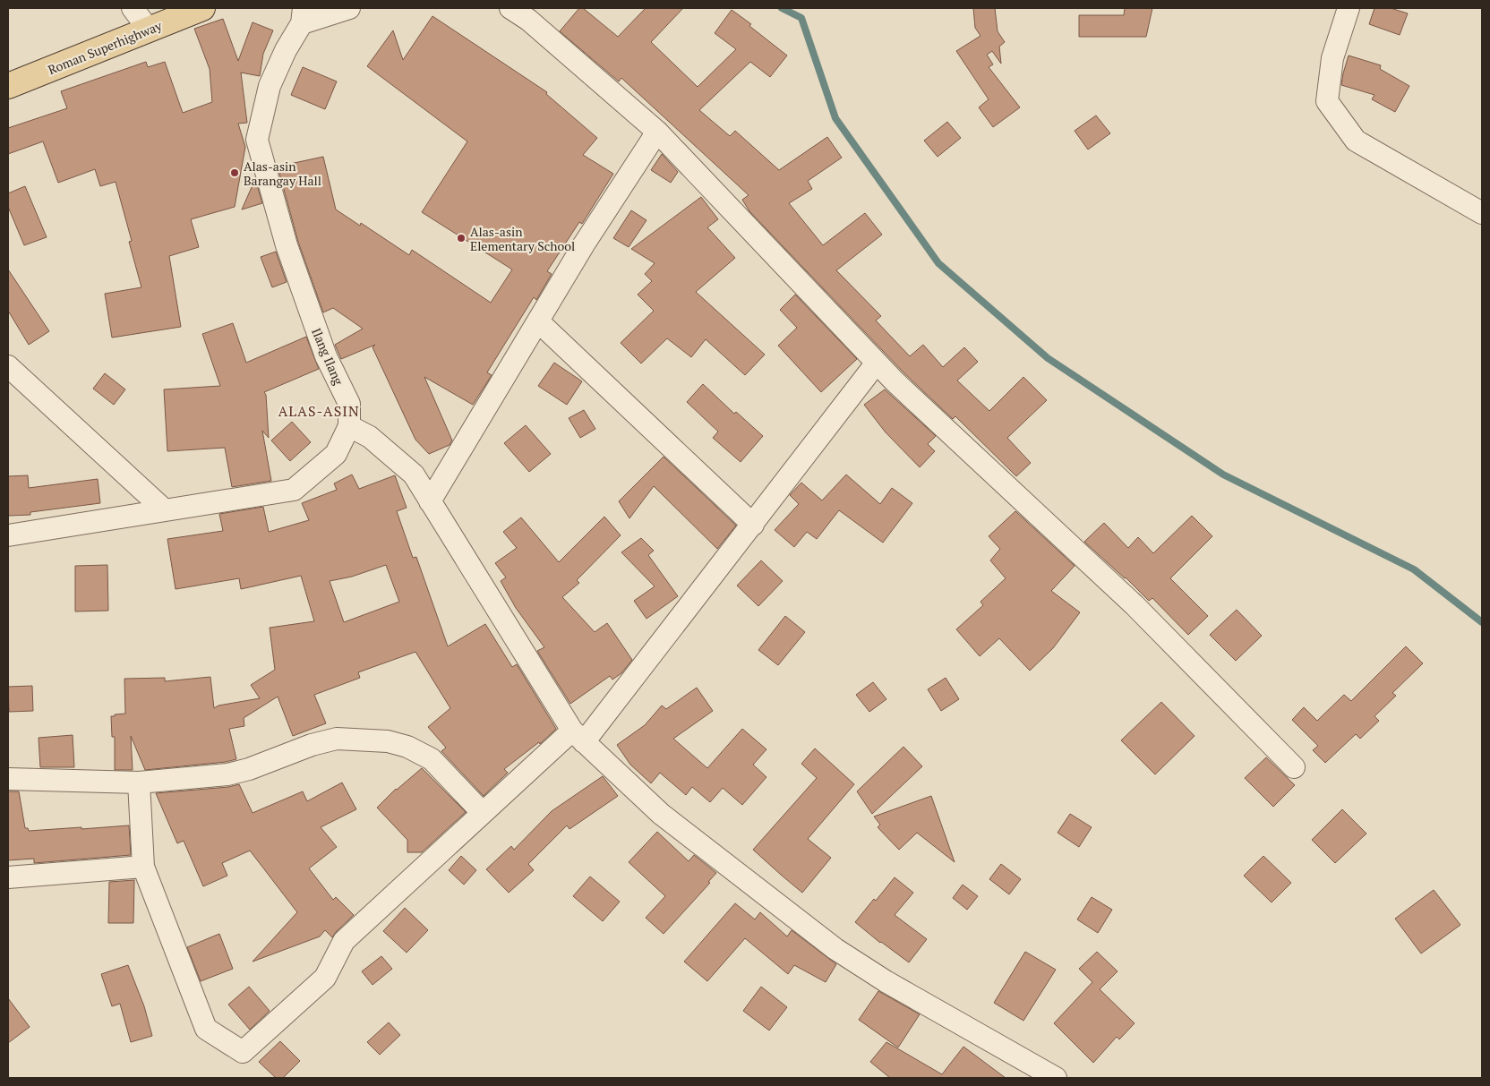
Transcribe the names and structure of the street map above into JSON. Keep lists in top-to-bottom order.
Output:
{
  "streets": {
    "main road": ["Roman Superhighway"],
    "street": ["Ilang Ilang"]
  },
  "districts": ["ALAS-ASIN"],
  "places": ["Alas-asin Barangay Hall", "Alas-asin Elementary School"]
}
